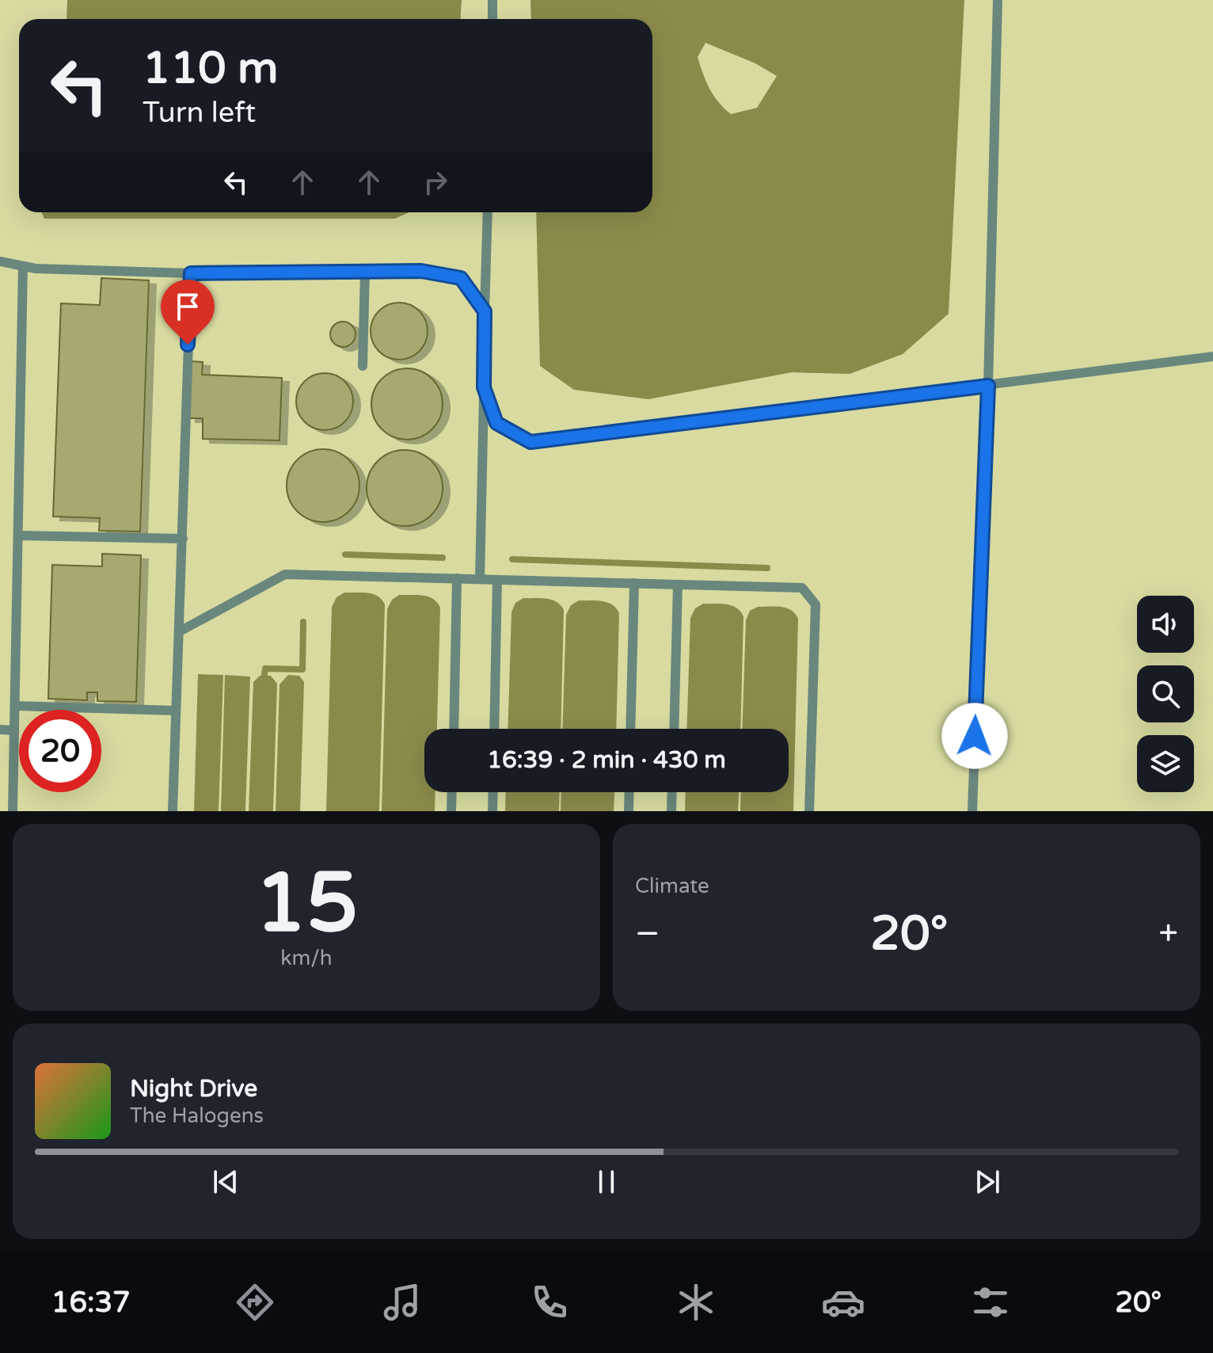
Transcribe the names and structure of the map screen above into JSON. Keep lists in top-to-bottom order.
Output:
{
  "page": {
    "turn": ["110 m", "Turn left"],
    "limit": "20",
    "trip": "16:39 · 2 min · 430 m",
    "tile": [
      ["15", "km/h"],
      "Climate"
    ],
    "heat": ["−", "20°", "+"],
    "song": ["Night Drive", "The Halogens"],
    "tabs": ["16:37", "20°"]
  }
}
